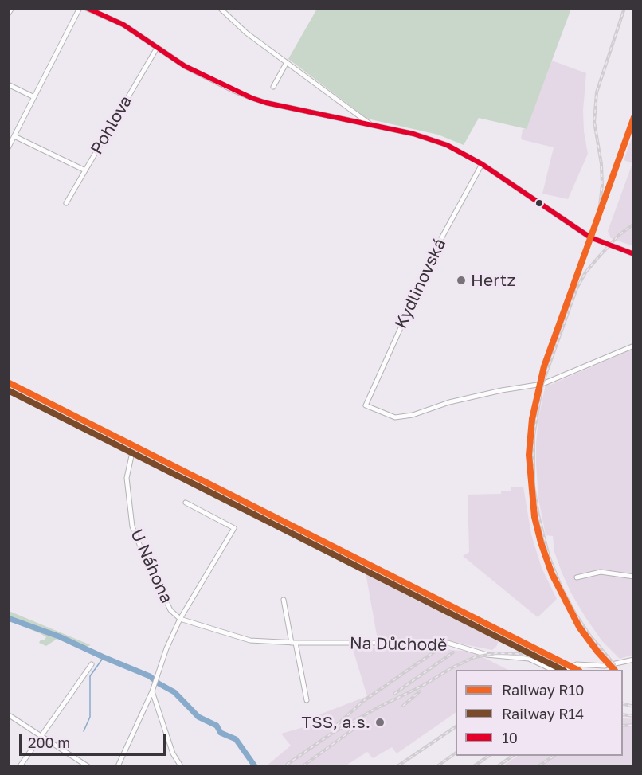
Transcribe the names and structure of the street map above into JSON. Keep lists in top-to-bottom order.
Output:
{
  "streets": {
    "street": [
      "Pohlova",
      "Kydlinovská",
      "U Náhona",
      "Na Důchodě"
    ]
  },
  "crossings": [
    ["U Náhona", "Na Důchodě"]
  ],
  "places": ["Hertz", "TSS, a.s."],
  "lines": ["transit line 10", "rail line R10", "rail line R14"],
  "legend": ["Railway R10", "Railway R14", "10"],
  "scale_bar": "200 m"
}
